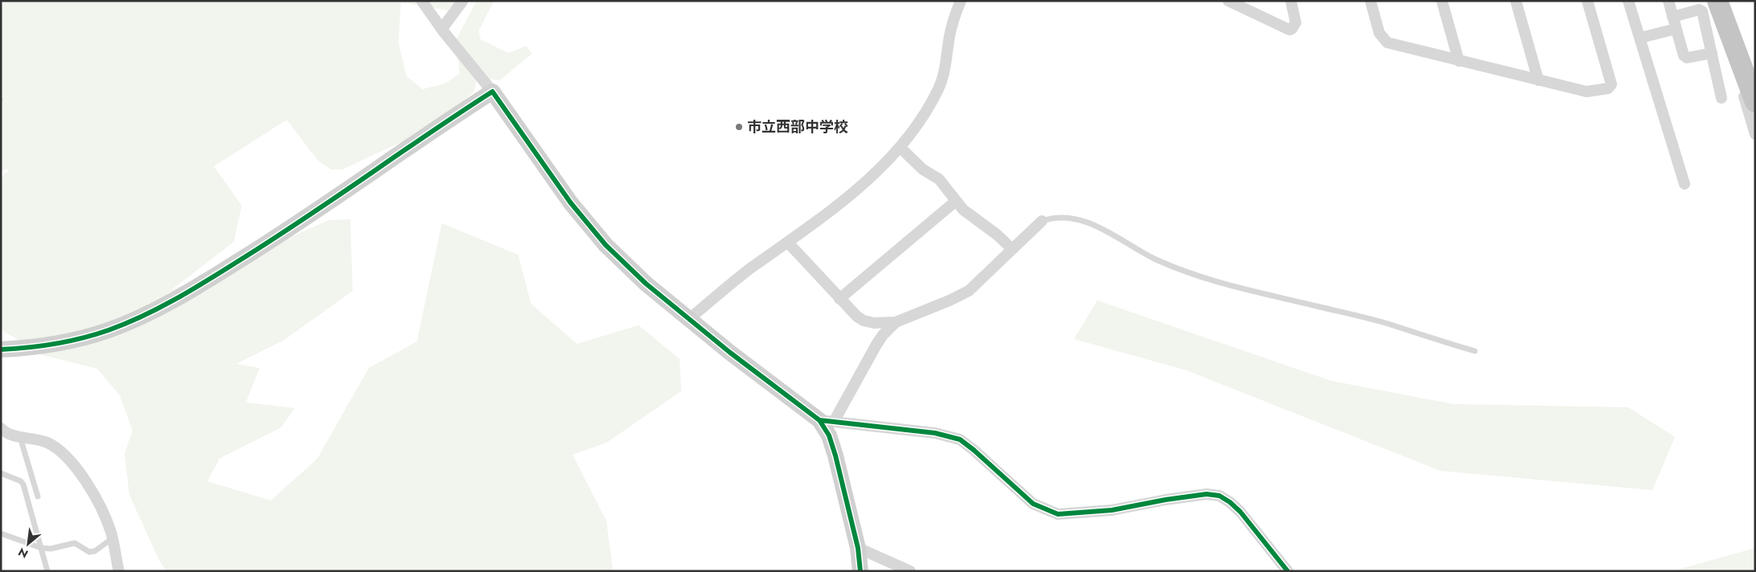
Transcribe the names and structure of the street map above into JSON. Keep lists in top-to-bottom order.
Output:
{
  "places": ["市立西部中学校"],
  "north": "bottom left"
}
